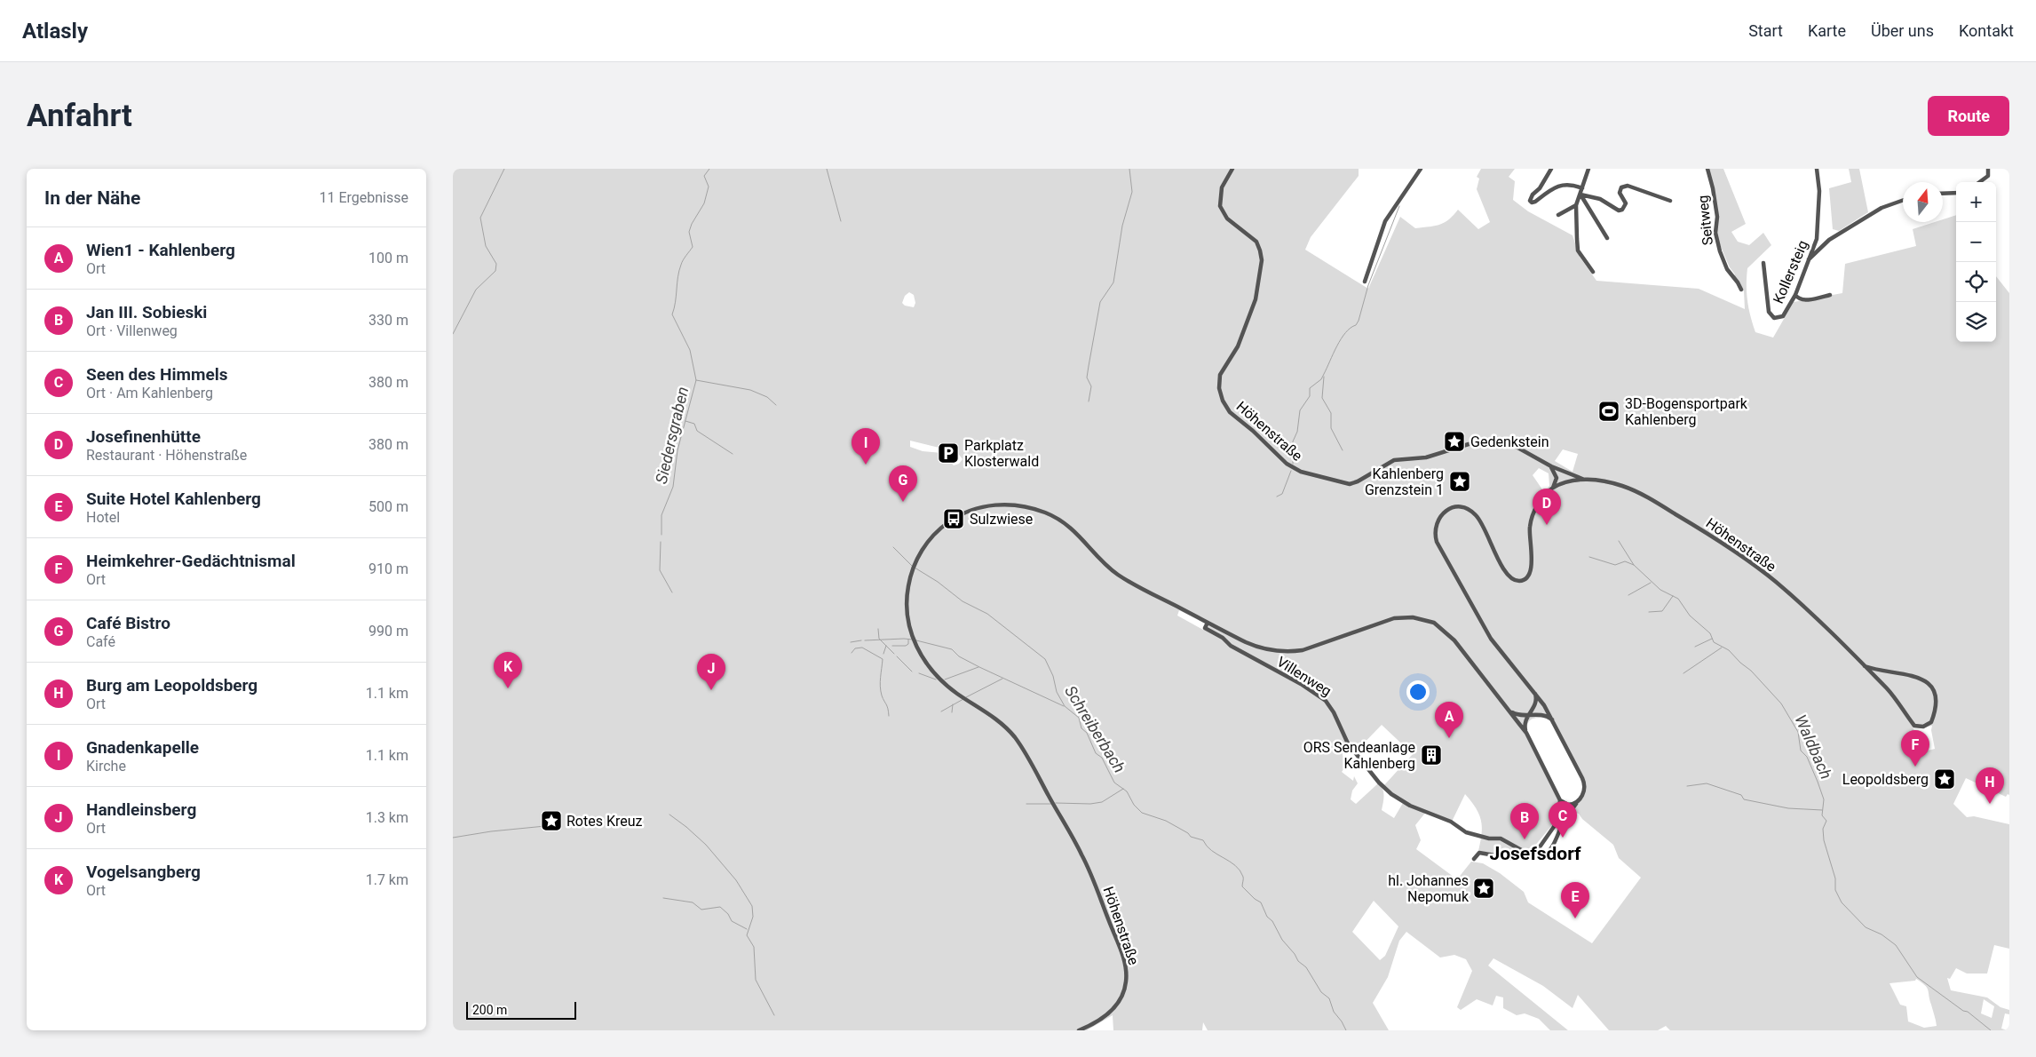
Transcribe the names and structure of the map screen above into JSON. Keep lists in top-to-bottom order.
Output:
{
  "streets": {
    "street": [
      "Seitweg",
      "Kollersteig",
      "Höhenstraße",
      "Villenweg"
    ]
  },
  "crossings": [
    ["Höhenstraße", "Villenweg"]
  ],
  "districts": ["Josefsdorf"],
  "water": ["Siedersgraben", "Schreiberbach", "Waldbach"],
  "places": {
    "sports": ["3D-Bogensportpark Kahlenberg"],
    "place": [
      "Gedenkstein",
      "Kahlenberg Grenzstein 1",
      "Leopoldsberg",
      "Rotes Kreuz",
      "hl. Johannes Nepomuk"
    ],
    "parking": ["Parkplatz Klosterwald"],
    "bus stop": ["Sulzwiese"],
    "building": ["ORS Sendeanlage Kahlenberg"]
  },
  "scale_bar": "200 m",
  "north": "top",
  "page": {
    "header": "Atlasly",
    "nav": [
      "Start",
      "Karte",
      "Über uns",
      "Kontakt"
    ],
    "buttons": "Route",
    "title": "Anfahrt",
    "heading": ["In der Nähe", "11 Ergebnisse"],
    "map_buttons": ["+", "−"],
    "list": [
      {
        "mark": "A",
        "name": "Wien1 - Kahlenberg",
        "note": "Ort",
        "value": "100 m"
      },
      {
        "mark": "B",
        "name": "Jan III. Sobieski",
        "note": "Ort · Villenweg",
        "value": "330 m"
      },
      {
        "mark": "C",
        "name": "Seen des Himmels",
        "note": "Ort · Am Kahlenberg",
        "value": "380 m"
      },
      {
        "mark": "D",
        "name": "Josefinenhütte",
        "note": "Restaurant · Höhenstraße",
        "value": "380 m"
      },
      {
        "mark": "E",
        "name": "Suite Hotel Kahlenberg",
        "note": "Hotel",
        "value": "500 m"
      },
      {
        "mark": "F",
        "name": "Heimkehrer-Gedächtnismal",
        "note": "Ort",
        "value": "910 m"
      },
      {
        "mark": "G",
        "name": "Café Bistro",
        "note": "Café",
        "value": "990 m"
      },
      {
        "mark": "H",
        "name": "Burg am Leopoldsberg",
        "note": "Ort",
        "value": "1.1 km"
      },
      {
        "mark": "I",
        "name": "Gnadenkapelle",
        "note": "Kirche",
        "value": "1.1 km"
      },
      {
        "mark": "J",
        "name": "Handleinsberg",
        "note": "Ort",
        "value": "1.3 km"
      },
      {
        "mark": "K",
        "name": "Vogelsangberg",
        "note": "Ort",
        "value": "1.7 km"
      }
    ],
    "pins": [
      "I",
      "G",
      "D",
      "K",
      "J",
      "A",
      "F",
      "H",
      "C",
      "B",
      "E"
    ],
    "scale": "200 m"
  }
}
